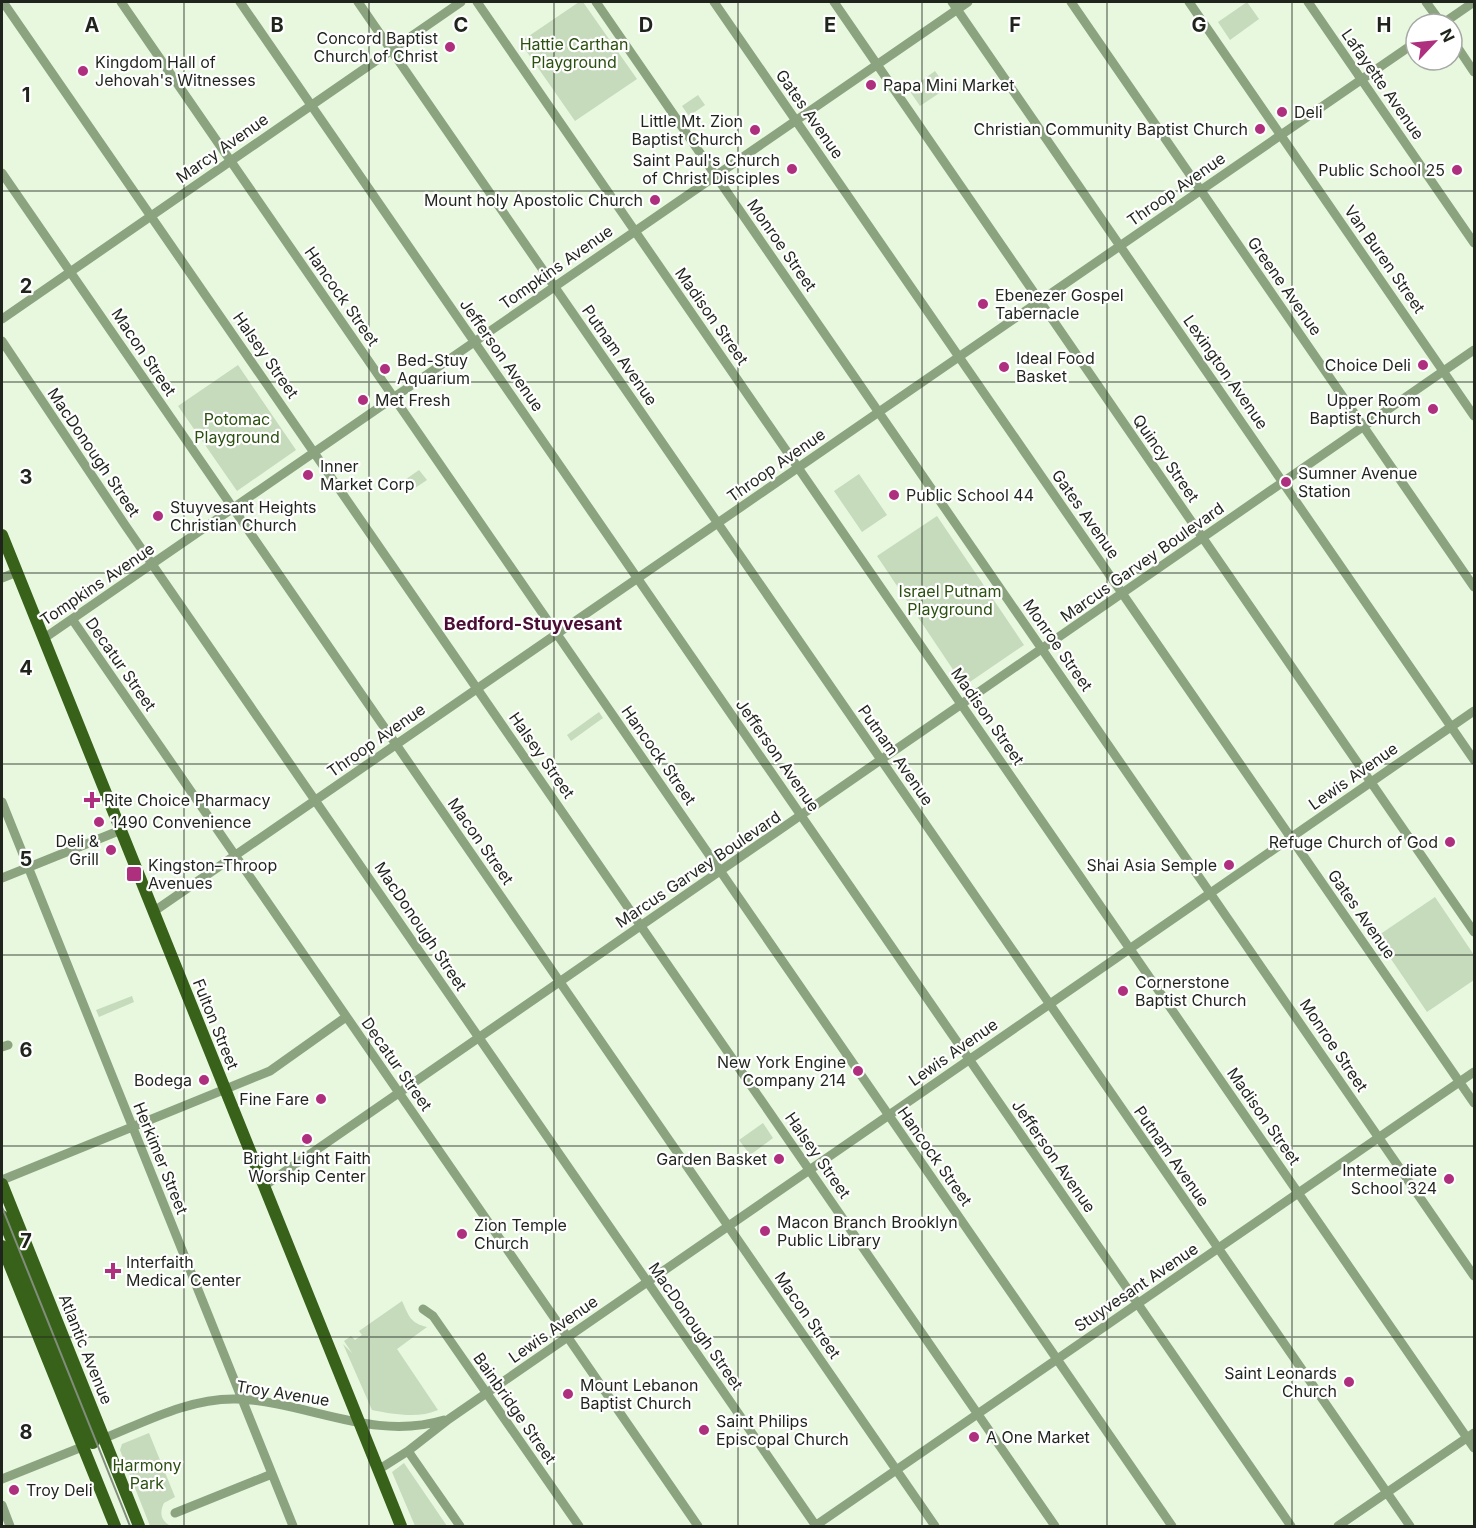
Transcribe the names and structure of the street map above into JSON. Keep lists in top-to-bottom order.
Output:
{
  "streets": {
    "main road": ["Fulton Street", "Atlantic Avenue"],
    "street": [
      "Lafayette Avenue",
      "Gates Avenue",
      "Marcy Avenue",
      "Throop Avenue",
      "Monroe Street",
      "Van Buren Street",
      "Tompkins Avenue",
      "Greene Avenue",
      "Hancock Street",
      "Madison Street",
      "Macon Street",
      "Halsey Street",
      "Jefferson Avenue",
      "Putnam Avenue",
      "Lexington Avenue",
      "MacDonough Street",
      "Quincy Street",
      "Marcus Garvey Boulevard",
      "Decatur Street",
      "Lewis Avenue",
      "Herkimer Street",
      "Stuyvesant Avenue",
      "Troy Avenue",
      "Bainbridge Street"
    ]
  },
  "crossings": [
    ["Lafayette Avenue", "Throop Avenue"],
    ["Gates Avenue", "Throop Avenue"],
    ["Gates Avenue", "Tompkins Avenue"],
    ["Gates Avenue", "Marcus Garvey Boulevard"],
    ["Gates Avenue", "Lewis Avenue"],
    ["Gates Avenue", "Stuyvesant Avenue"],
    ["Marcy Avenue", "Hancock Street"],
    ["Marcy Avenue", "Macon Street"],
    ["Marcy Avenue", "Halsey Street"],
    ["Marcy Avenue", "Jefferson Avenue"],
    ["Marcy Avenue", "Putnam Avenue"],
    ["Throop Avenue", "Monroe Street"],
    ["Throop Avenue", "Van Buren Street"],
    ["Throop Avenue", "Greene Avenue"],
    ["Throop Avenue", "Hancock Street"],
    ["Throop Avenue", "Madison Street"],
    ["Throop Avenue", "Macon Street"],
    ["Throop Avenue", "Halsey Street"],
    ["Throop Avenue", "Jefferson Avenue"],
    ["Throop Avenue", "Putnam Avenue"],
    ["Throop Avenue", "Lexington Avenue"],
    ["Throop Avenue", "MacDonough Street"],
    ["Throop Avenue", "Quincy Street"],
    ["Throop Avenue", "Decatur Street"],
    ["Throop Avenue", "Fulton Street"],
    ["Monroe Street", "Tompkins Avenue"],
    ["Monroe Street", "Marcus Garvey Boulevard"],
    ["Monroe Street", "Lewis Avenue"],
    ["Monroe Street", "Stuyvesant Avenue"],
    ["Van Buren Street", "Marcus Garvey Boulevard"],
    ["Tompkins Avenue", "Hancock Street"],
    ["Tompkins Avenue", "Madison Street"],
    ["Tompkins Avenue", "Macon Street"],
    ["Tompkins Avenue", "Halsey Street"],
    ["Tompkins Avenue", "Jefferson Avenue"],
    ["Tompkins Avenue", "Putnam Avenue"],
    ["Tompkins Avenue", "Lexington Avenue"],
    ["Tompkins Avenue", "MacDonough Street"],
    ["Tompkins Avenue", "Quincy Street"],
    ["Tompkins Avenue", "Decatur Street"],
    ["Tompkins Avenue", "Fulton Street"],
    ["Greene Avenue", "Marcus Garvey Boulevard"],
    ["Hancock Street", "Marcus Garvey Boulevard"],
    ["Hancock Street", "Lewis Avenue"],
    ["Hancock Street", "Stuyvesant Avenue"],
    ["Madison Street", "Marcus Garvey Boulevard"],
    ["Madison Street", "Lewis Avenue"],
    ["Madison Street", "Stuyvesant Avenue"],
    ["Macon Street", "Marcus Garvey Boulevard"],
    ["Macon Street", "Lewis Avenue"],
    ["Macon Street", "Stuyvesant Avenue"],
    ["Halsey Street", "Marcus Garvey Boulevard"],
    ["Halsey Street", "Lewis Avenue"],
    ["Halsey Street", "Stuyvesant Avenue"],
    ["Jefferson Avenue", "Marcus Garvey Boulevard"],
    ["Jefferson Avenue", "Lewis Avenue"],
    ["Jefferson Avenue", "Stuyvesant Avenue"],
    ["Putnam Avenue", "Marcus Garvey Boulevard"],
    ["Putnam Avenue", "Lewis Avenue"],
    ["Putnam Avenue", "Stuyvesant Avenue"],
    ["Lexington Avenue", "Marcus Garvey Boulevard"],
    ["Lexington Avenue", "Lewis Avenue"],
    ["MacDonough Street", "Marcus Garvey Boulevard"],
    ["MacDonough Street", "Lewis Avenue"],
    ["MacDonough Street", "Stuyvesant Avenue"],
    ["Quincy Street", "Marcus Garvey Boulevard"],
    ["Quincy Street", "Lewis Avenue"],
    ["Marcus Garvey Boulevard", "Decatur Street"],
    ["Marcus Garvey Boulevard", "Fulton Street"],
    ["Decatur Street", "Lewis Avenue"],
    ["Lewis Avenue", "Fulton Street"],
    ["Lewis Avenue", "Troy Avenue"],
    ["Lewis Avenue", "Bainbridge Street"],
    ["Fulton Street", "Troy Avenue"],
    ["Herkimer Street", "Troy Avenue"],
    ["Atlantic Avenue", "Troy Avenue"]
  ],
  "districts": ["Bedford-Stuyvesant"],
  "parks": [
    "Hattie Carthan Playground",
    "Potomac Playground",
    "Israel Putnam Playground",
    "Harmony Park"
  ],
  "places": {
    "other": [
      "Concord Baptist Church of Christ",
      "Kingdom Hall of Jehovah's Witnesses",
      "Papa Mini Market",
      "Deli",
      "Christian Community Baptist Church",
      "Little Mt. Zion Baptist Church",
      "Saint Paul's Church of Christ Disciples",
      "Public School 25",
      "Mount holy Apostolic Church",
      "Ebenezer Gospel Tabernacle",
      "Choice Deli",
      "Ideal Food Basket",
      "Bed-Stuy Aquarium",
      "Met Fresh",
      "Upper Room Baptist Church",
      "Inner Market Corp",
      "Sumner Avenue Station",
      "Public School 44",
      "Stuyvesant Heights Christian Church",
      "1490 Convenience",
      "Refuge Church of God",
      "Deli & Grill",
      "Shai Asia Semple",
      "Cornerstone Baptist Church",
      "New York Engine Company 214",
      "Bodega",
      "Fine Fare",
      "Bright Light Faith Worship Center",
      "Garden Basket",
      "Intermediate School 324",
      "Macon Branch Brooklyn Public Library",
      "Zion Temple Church",
      "Saint Leonards Church",
      "Mount Lebanon Baptist Church",
      "Saint Philips Episcopal Church",
      "A One Market",
      "Troy Deli"
    ],
    "health": ["Rite Choice Pharmacy", "Interfaith Medical Center"],
    "transit": ["Kingston–Throop Avenues"]
  },
  "north": "top right",
  "grid": {
    "columns": [
      "A",
      "B",
      "C",
      "D",
      "E",
      "F",
      "G",
      "H"
    ],
    "rows": [
      "1",
      "2",
      "3",
      "4",
      "5",
      "6",
      "7",
      "8"
    ]
  }
}
